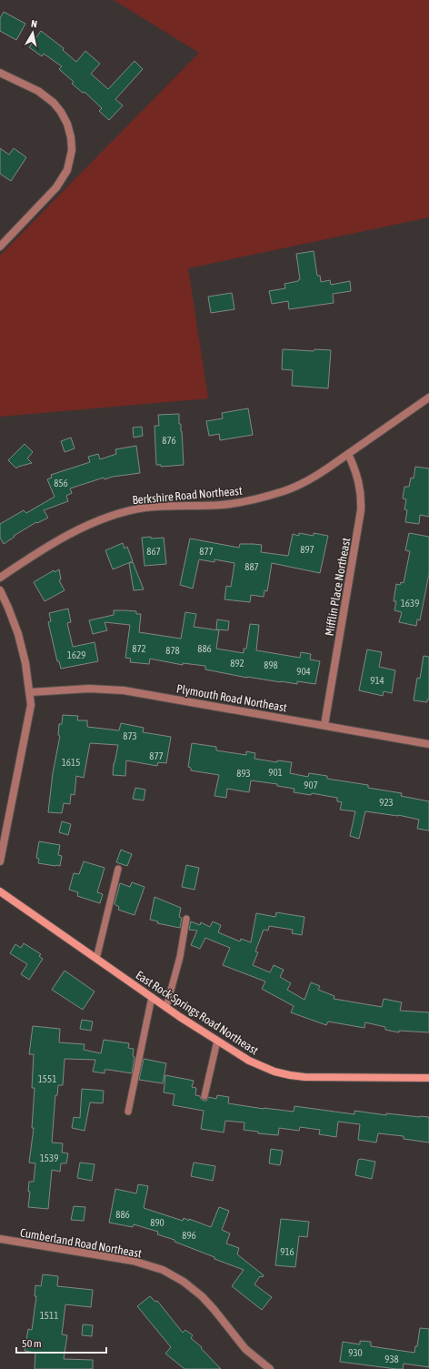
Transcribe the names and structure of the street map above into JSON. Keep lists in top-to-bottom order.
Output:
{
  "streets": {
    "street": [
      "Berkshire Road Northeast",
      "Mifflin Place Northeast",
      "Plymouth Road Northeast",
      "East Rock Springs Road Northeast",
      "Cumberland Road Northeast"
    ]
  },
  "crossings": [
    ["Berkshire Road Northeast", "Mifflin Place Northeast"],
    ["Mifflin Place Northeast", "Plymouth Road Northeast"]
  ],
  "house_numbers": [
    "876",
    "856",
    "897",
    "867",
    "877",
    "887",
    "1639",
    "872",
    "886",
    "878",
    "1629",
    "892",
    "898",
    "904",
    "914",
    "873",
    "877",
    "1615",
    "901",
    "893",
    "907",
    "923",
    "1551",
    "1539",
    "886",
    "890",
    "896",
    "916",
    "1511",
    "930",
    "938"
  ],
  "scale_bar": "50 m",
  "north": "top"
}
